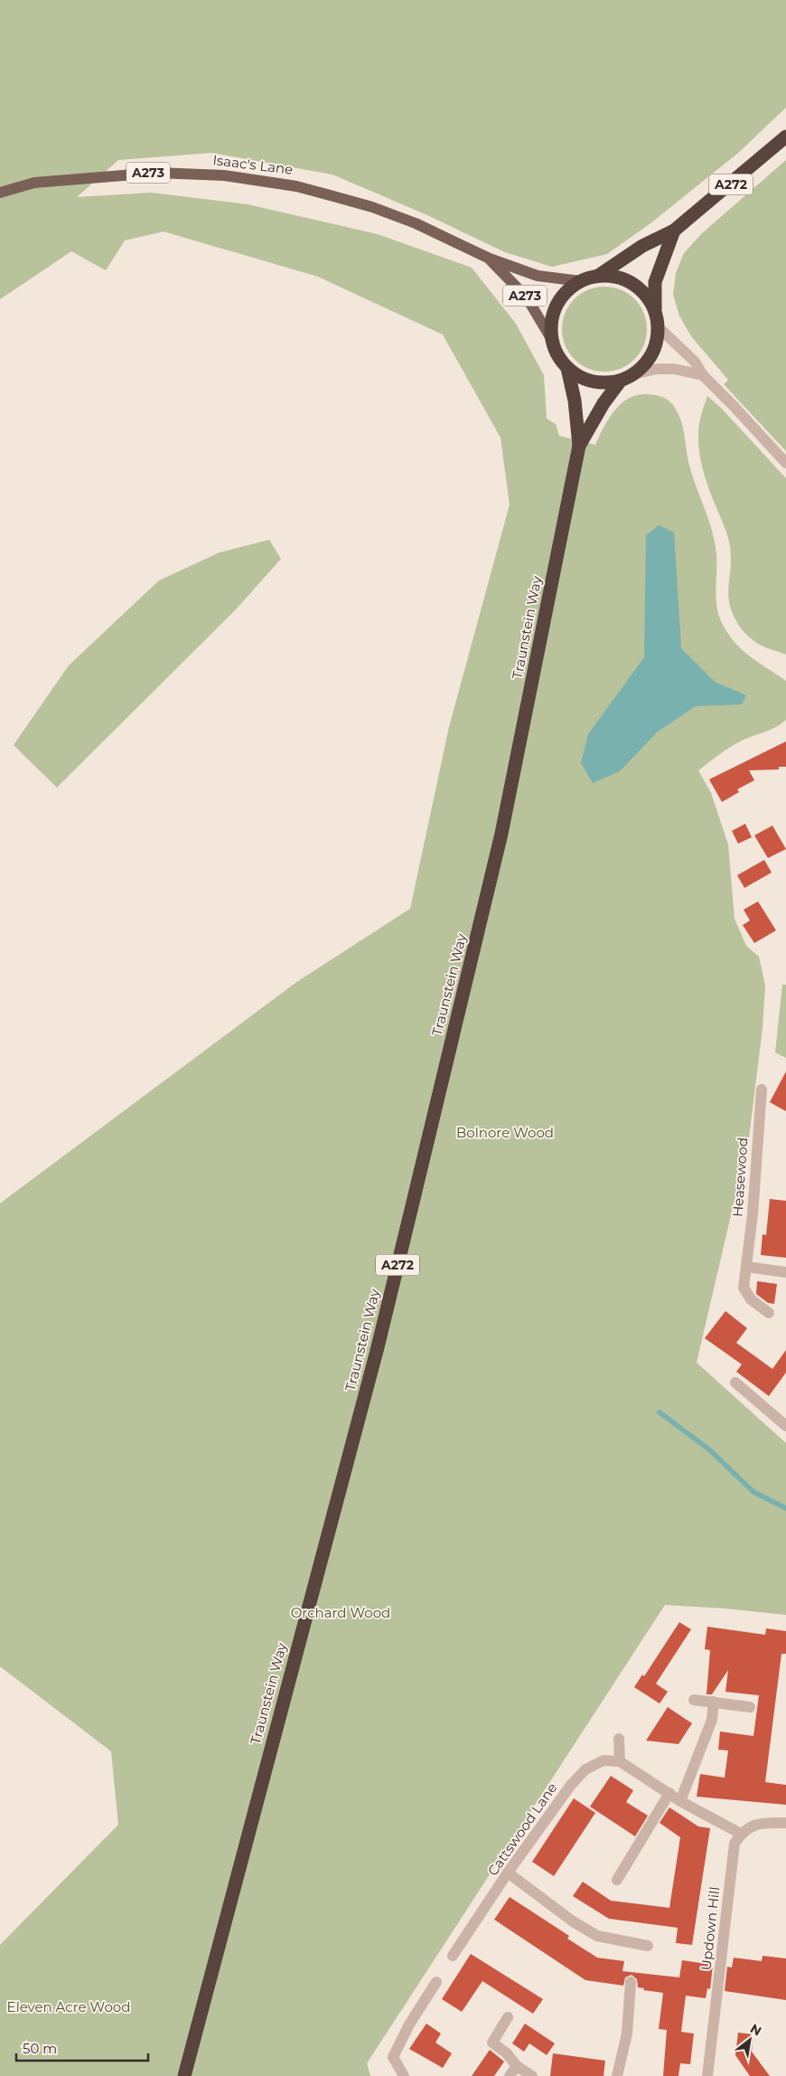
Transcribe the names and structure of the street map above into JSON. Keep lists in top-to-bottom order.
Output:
{
  "streets": {
    "highway": ["A272", "Traunstein Way"],
    "main road": ["Isaac's Lane", "A273"],
    "street": ["Heasewood", "Cattswood Lane", "Updown Hill"]
  },
  "crossings": [
    ["Isaac's Lane", "A272"],
    ["Isaac's Lane", "Traunstein Way"],
    ["A272", "Traunstein Way"]
  ],
  "parks": ["Bolnore Wood", "Orchard Wood", "Eleven Acre Wood"],
  "scale_bar": "50 m",
  "north": "top right"
}
